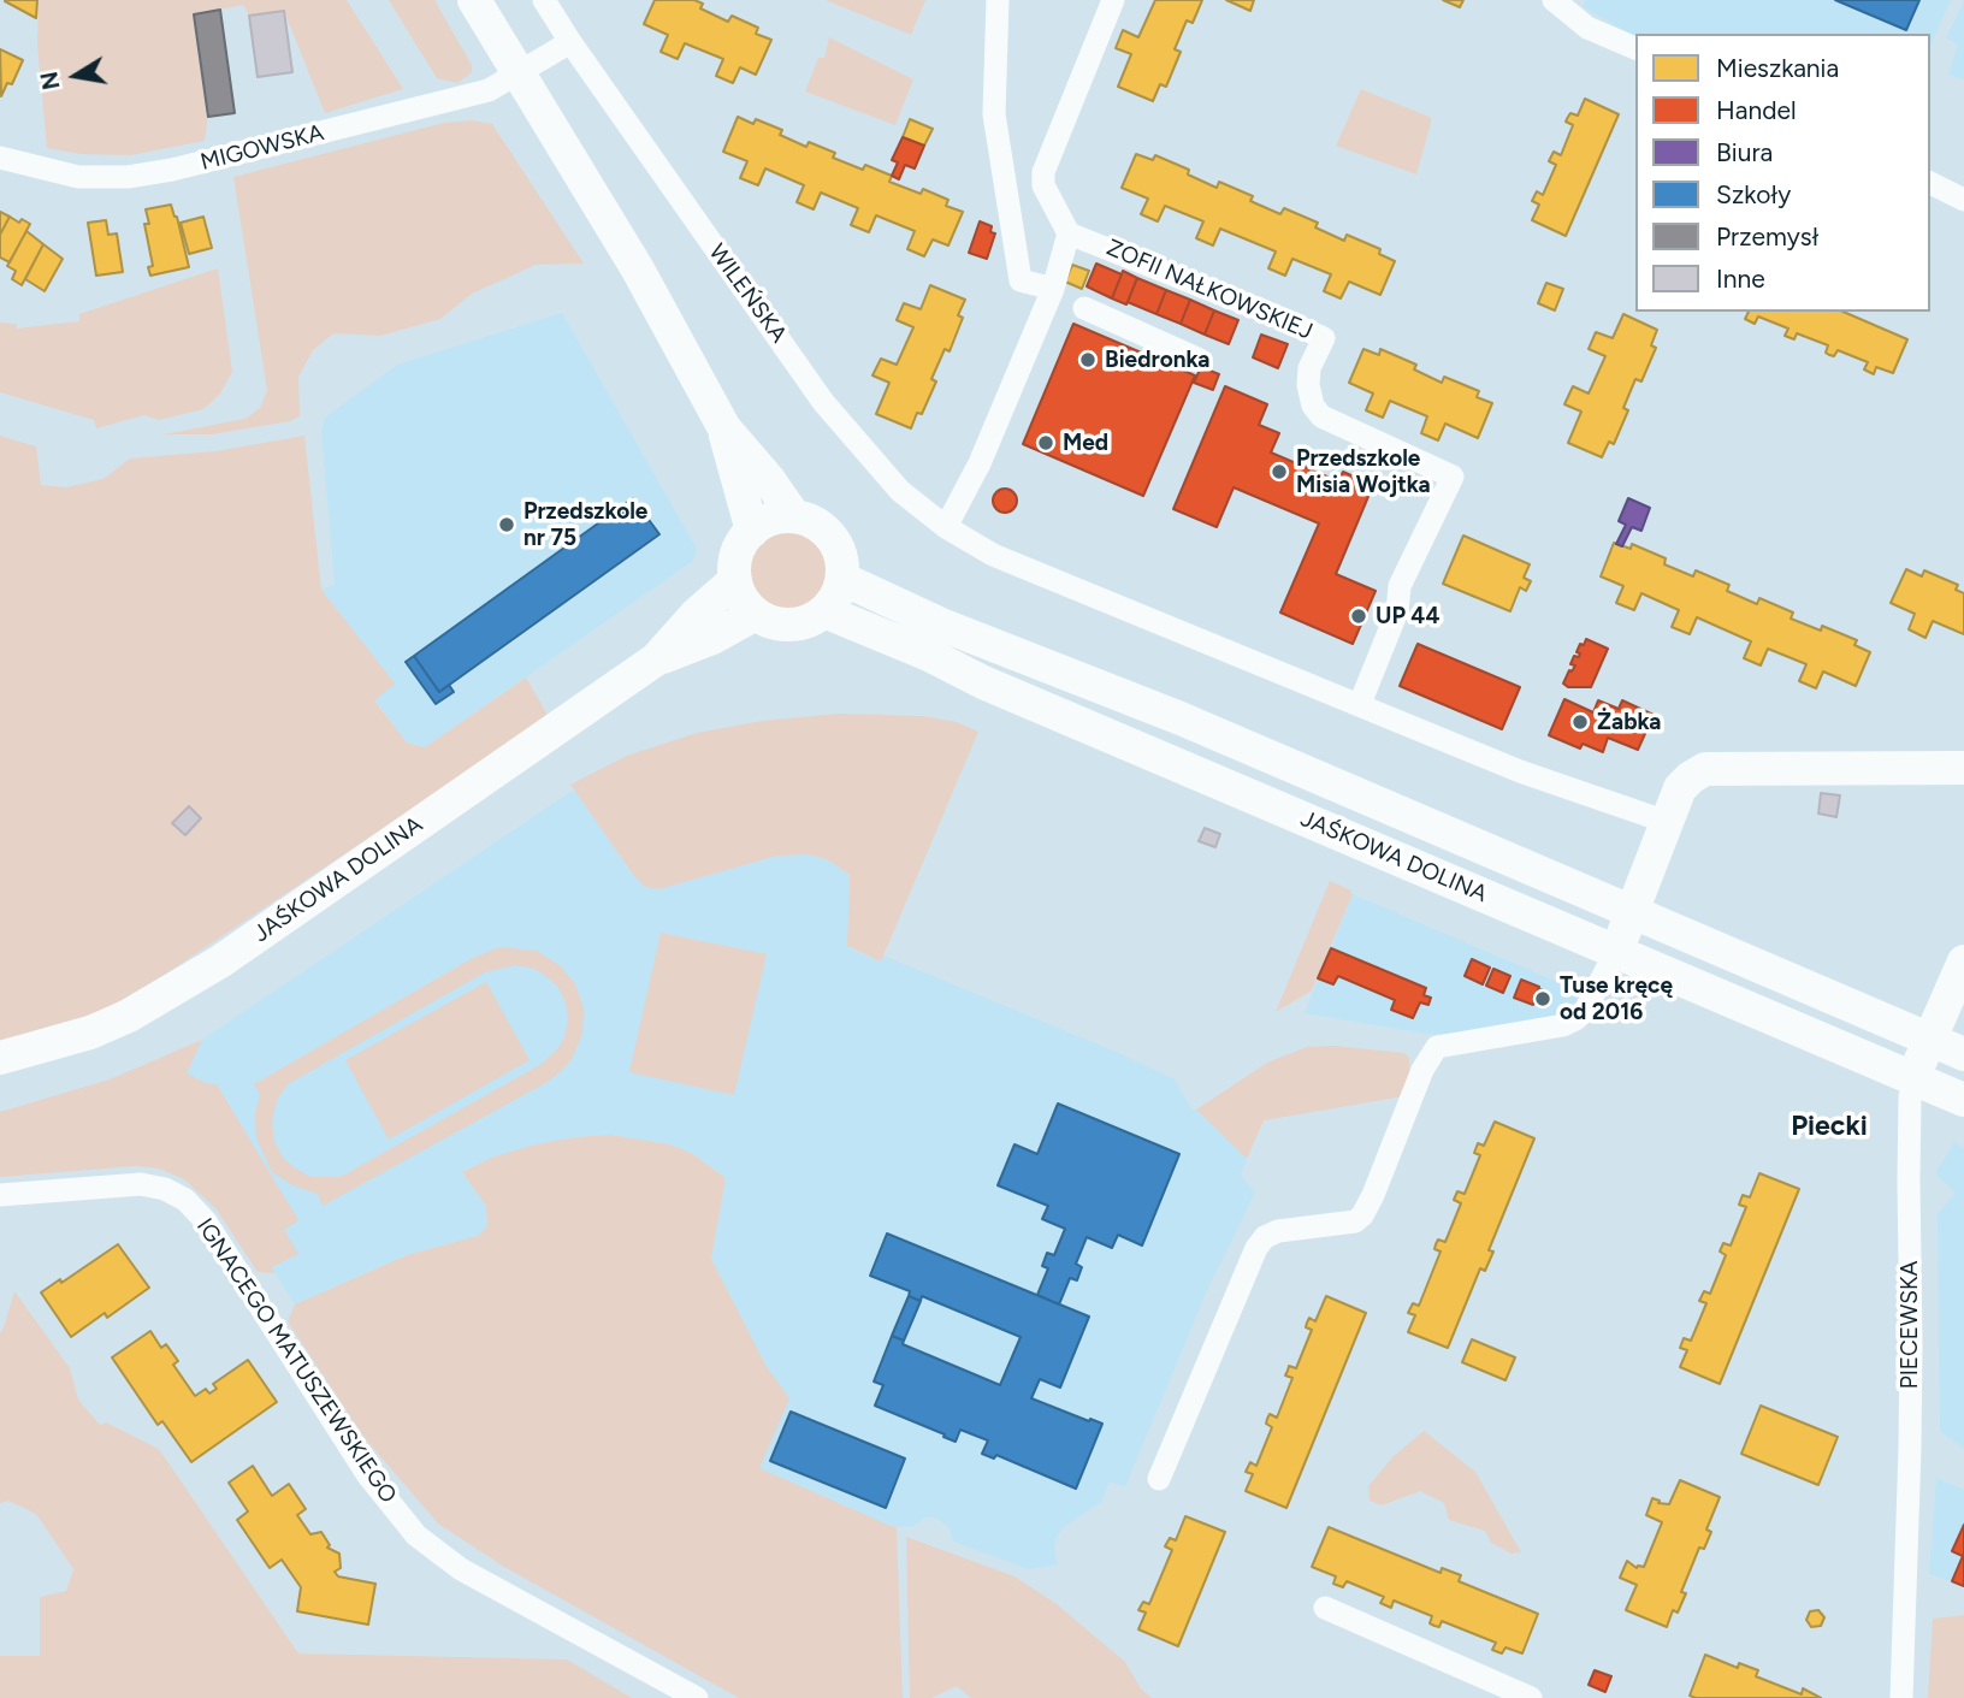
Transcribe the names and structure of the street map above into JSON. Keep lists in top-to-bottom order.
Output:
{
  "streets": {
    "street": [
      "MIGOWSKA",
      "ZOFII NAŁKOWSKIEJ",
      "WILEŃSKA",
      "JAŚKOWA DOLINA",
      "PIECEWSKA",
      "IGNACEGO MATUSZEWSKIEGO"
    ]
  },
  "crossings": [
    ["JAŚKOWA DOLINA", "PIECEWSKA"]
  ],
  "districts": ["Piecki"],
  "places": [
    "Biedronka",
    "Med",
    "Przedszkole Misia Wojtka",
    "Przedszkole nr 75",
    "UP 44",
    "Żabka",
    "Tuse kręcę od 2016"
  ],
  "legend": [
    "Mieszkania",
    "Handel",
    "Biura",
    "Szkoły",
    "Przemysł",
    "Inne"
  ],
  "north": "left"
}
